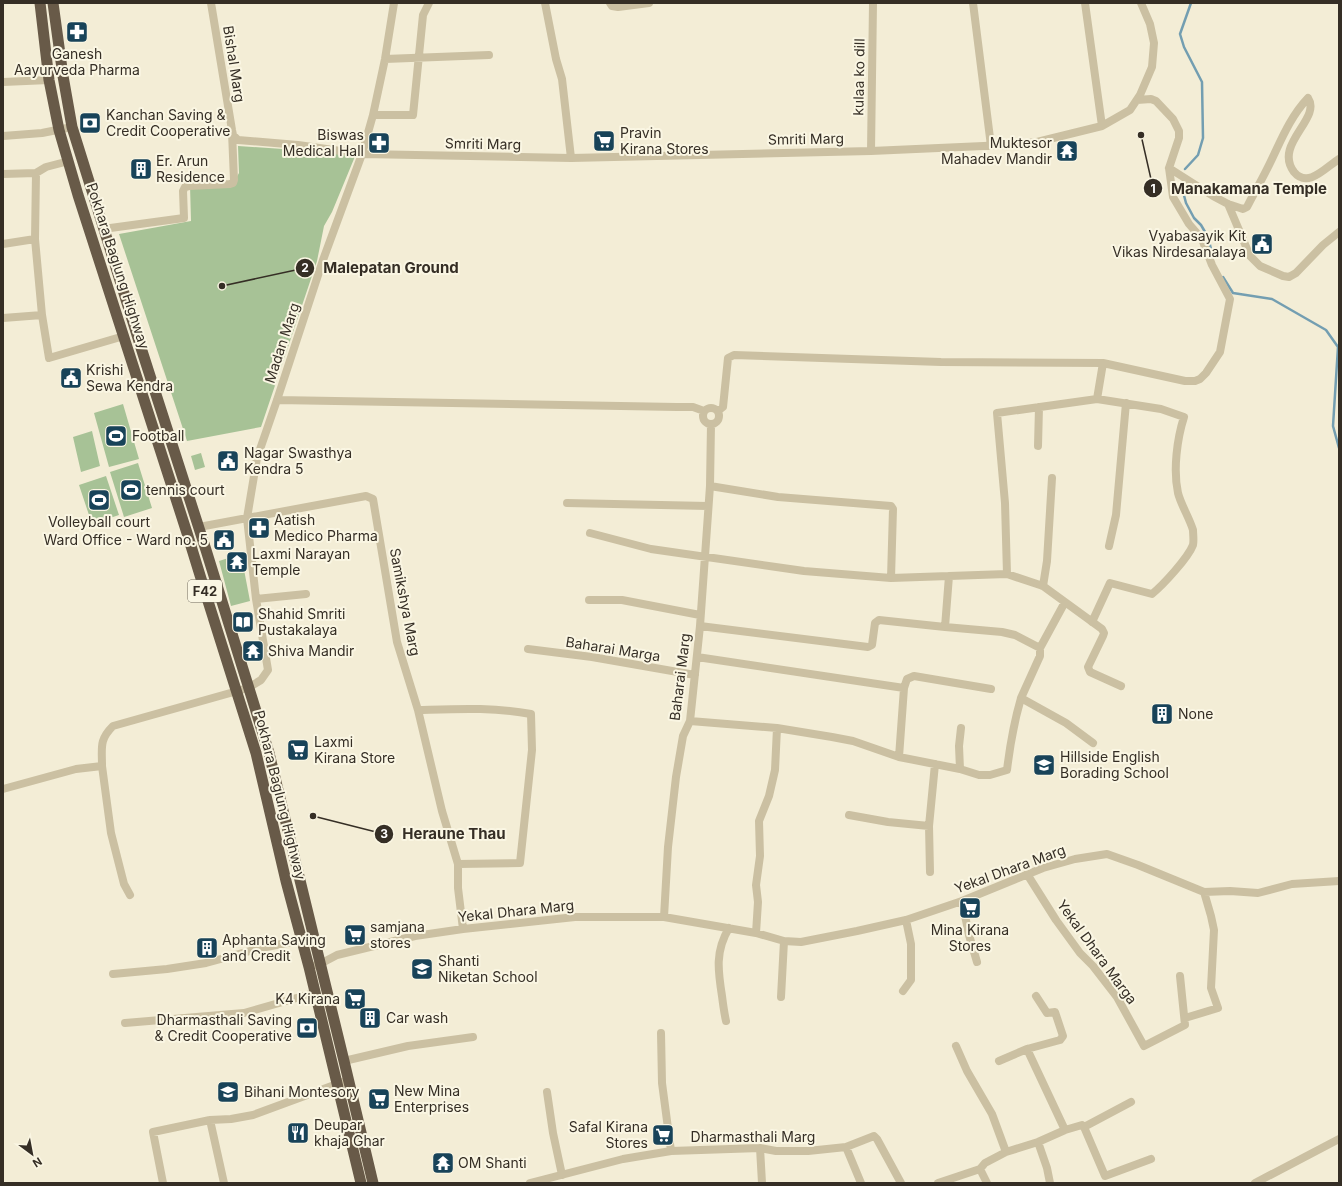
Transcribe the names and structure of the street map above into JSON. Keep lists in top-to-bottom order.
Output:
{
  "streets": {
    "highway": ["Pokhara Baglung Highway", "F42"],
    "street": [
      "Bishal Marg",
      "kulaa ko dill",
      "Smriti Marg",
      "Madan Marg",
      "Samikshya Marg",
      "Baharai Marga",
      "Baharai Marg",
      "Yekal Dhara Marg",
      "Yekal Dhara Marga",
      "Dharmasthali Marg"
    ]
  },
  "crossings": [
    ["Bishal Marg", "Smriti Marg"],
    ["Bishal Marg", "Pokhara Baglung Highway"],
    ["kulaa ko dill", "Smriti Marg"],
    ["Smriti Marg", "Madan Marg"],
    ["Pokhara Baglung Highway", "Madan Marg"],
    ["Pokhara Baglung Highway", "Samikshya Marg"],
    ["Pokhara Baglung Highway", "Yekal Dhara Marg"],
    ["Madan Marg", "Samikshya Marg"],
    ["Samikshya Marg", "Yekal Dhara Marg"],
    ["Baharai Marga", "Baharai Marg"],
    ["Baharai Marg", "Yekal Dhara Marg"],
    ["Yekal Dhara Marg", "Yekal Dhara Marga"]
  ],
  "places": {
    "pharmacy": ["Ganesh Aayurveda Pharma", "Biswas Medical Hall", "Aatish Medico Pharma"],
    "bank": ["Kanchan Saving & Credit Cooperative", "Dharmasthali Saving & Credit Cooperative"],
    "other": ["Manakamana Temple", "Malepatan Ground", "Heraune Thau"],
    "supermarket": [
      "Pravin Kirana Stores",
      "Laxmi Kirana Store",
      "Mina Kirana Stores",
      "samjana stores",
      "K4 Kirana",
      "New Mina Enterprises",
      "Safal Kirana Stores"
    ],
    "temple": [
      "Muktesor Mahadev Mandir",
      "Laxmi Narayan Temple",
      "Shiva Mandir",
      "OM Shanti"
    ],
    "building": [
      "Er. Arun Residence",
      "None",
      "Aphanta Saving and Credit",
      "Car wash"
    ],
    "public building": [
      "Vyabasayik Kit Vikas Nirdesanalaya",
      "Krishi Sewa Kendra",
      "Nagar Swasthya Kendra 5",
      "Ward Office - Ward no. 5"
    ],
    "sports": ["Football", "tennis court", "Volleyball court"],
    "library": ["Shahid Smriti Pustakalaya"],
    "school or university": ["Hillside English Borading School", "Shanti Niketan School", "Bihani Montesory"],
    "restaurant": ["Deupar khaja Ghar"]
  },
  "north": "bottom right"
}
